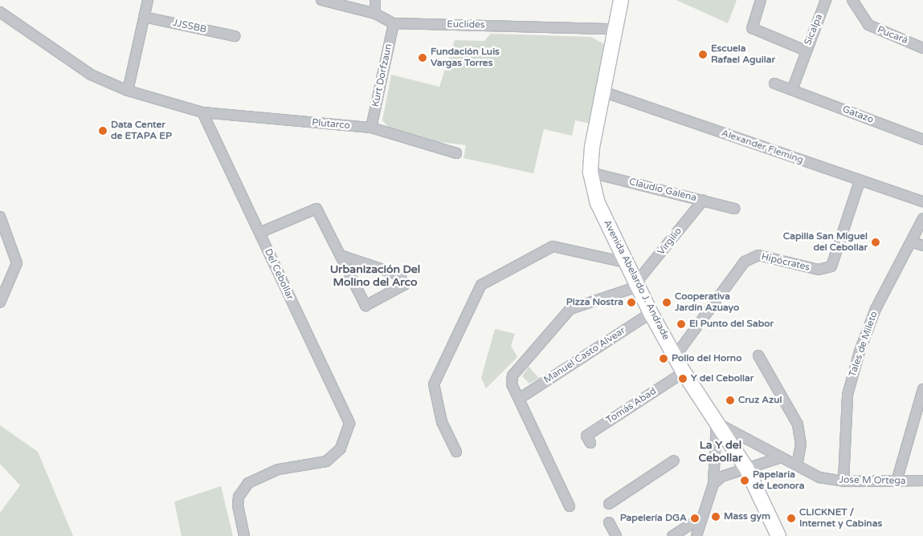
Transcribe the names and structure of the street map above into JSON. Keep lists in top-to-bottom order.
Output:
{
  "streets": {
    "street": [
      "Euclides",
      "JJSSBB",
      "Sicalpa",
      "Pucará",
      "Kurt Dorfzaun",
      "Gatazo",
      "Plutarco",
      "Alexander Fleming",
      "Claudio Galena",
      "Virgilio",
      "Hipócrates",
      "Del Cebollar",
      "Avenida Abelardo J. Andrade",
      "Tales de Mileto",
      "Manuel Casto Alvear",
      "Tomás Abad",
      "Jose M Ortega"
    ]
  },
  "crossings": [
    ["Euclides", "Kurt Dorfzaun"],
    ["Euclides", "Avenida Abelardo J. Andrade"],
    ["Kurt Dorfzaun", "Plutarco"],
    ["Plutarco", "Del Cebollar"],
    ["Alexander Fleming", "Hipócrates"],
    ["Alexander Fleming", "Avenida Abelardo J. Andrade"],
    ["Claudio Galena", "Virgilio"],
    ["Claudio Galena", "Avenida Abelardo J. Andrade"],
    ["Virgilio", "Avenida Abelardo J. Andrade"],
    ["Hipócrates", "Avenida Abelardo J. Andrade"],
    ["Avenida Abelardo J. Andrade", "Manuel Casto Alvear"],
    ["Avenida Abelardo J. Andrade", "Tomás Abad"],
    ["Avenida Abelardo J. Andrade", "Jose M Ortega"],
    ["Tales de Mileto", "Jose M Ortega"]
  ],
  "districts": ["Urbanización Del Molino del Arco", "La Y del Cebollar"],
  "places": [
    "Escuela Rafael Aguilar",
    "Fundación Luis Vargas Torres",
    "Data Center de ETAPA EP",
    "Capilla San Miguel del Cebollar",
    "Pizza Nostra",
    "Cooperativa Jardín Azuayo",
    "El Punto del Sabor",
    "Pollo del Horno",
    "Y del Cebollar",
    "Cruz Azul",
    "Papelaria de Leonora",
    "Mass gym",
    "Papelería DGA",
    "CLICKNET / Internet y Cabinas"
  ]
}
